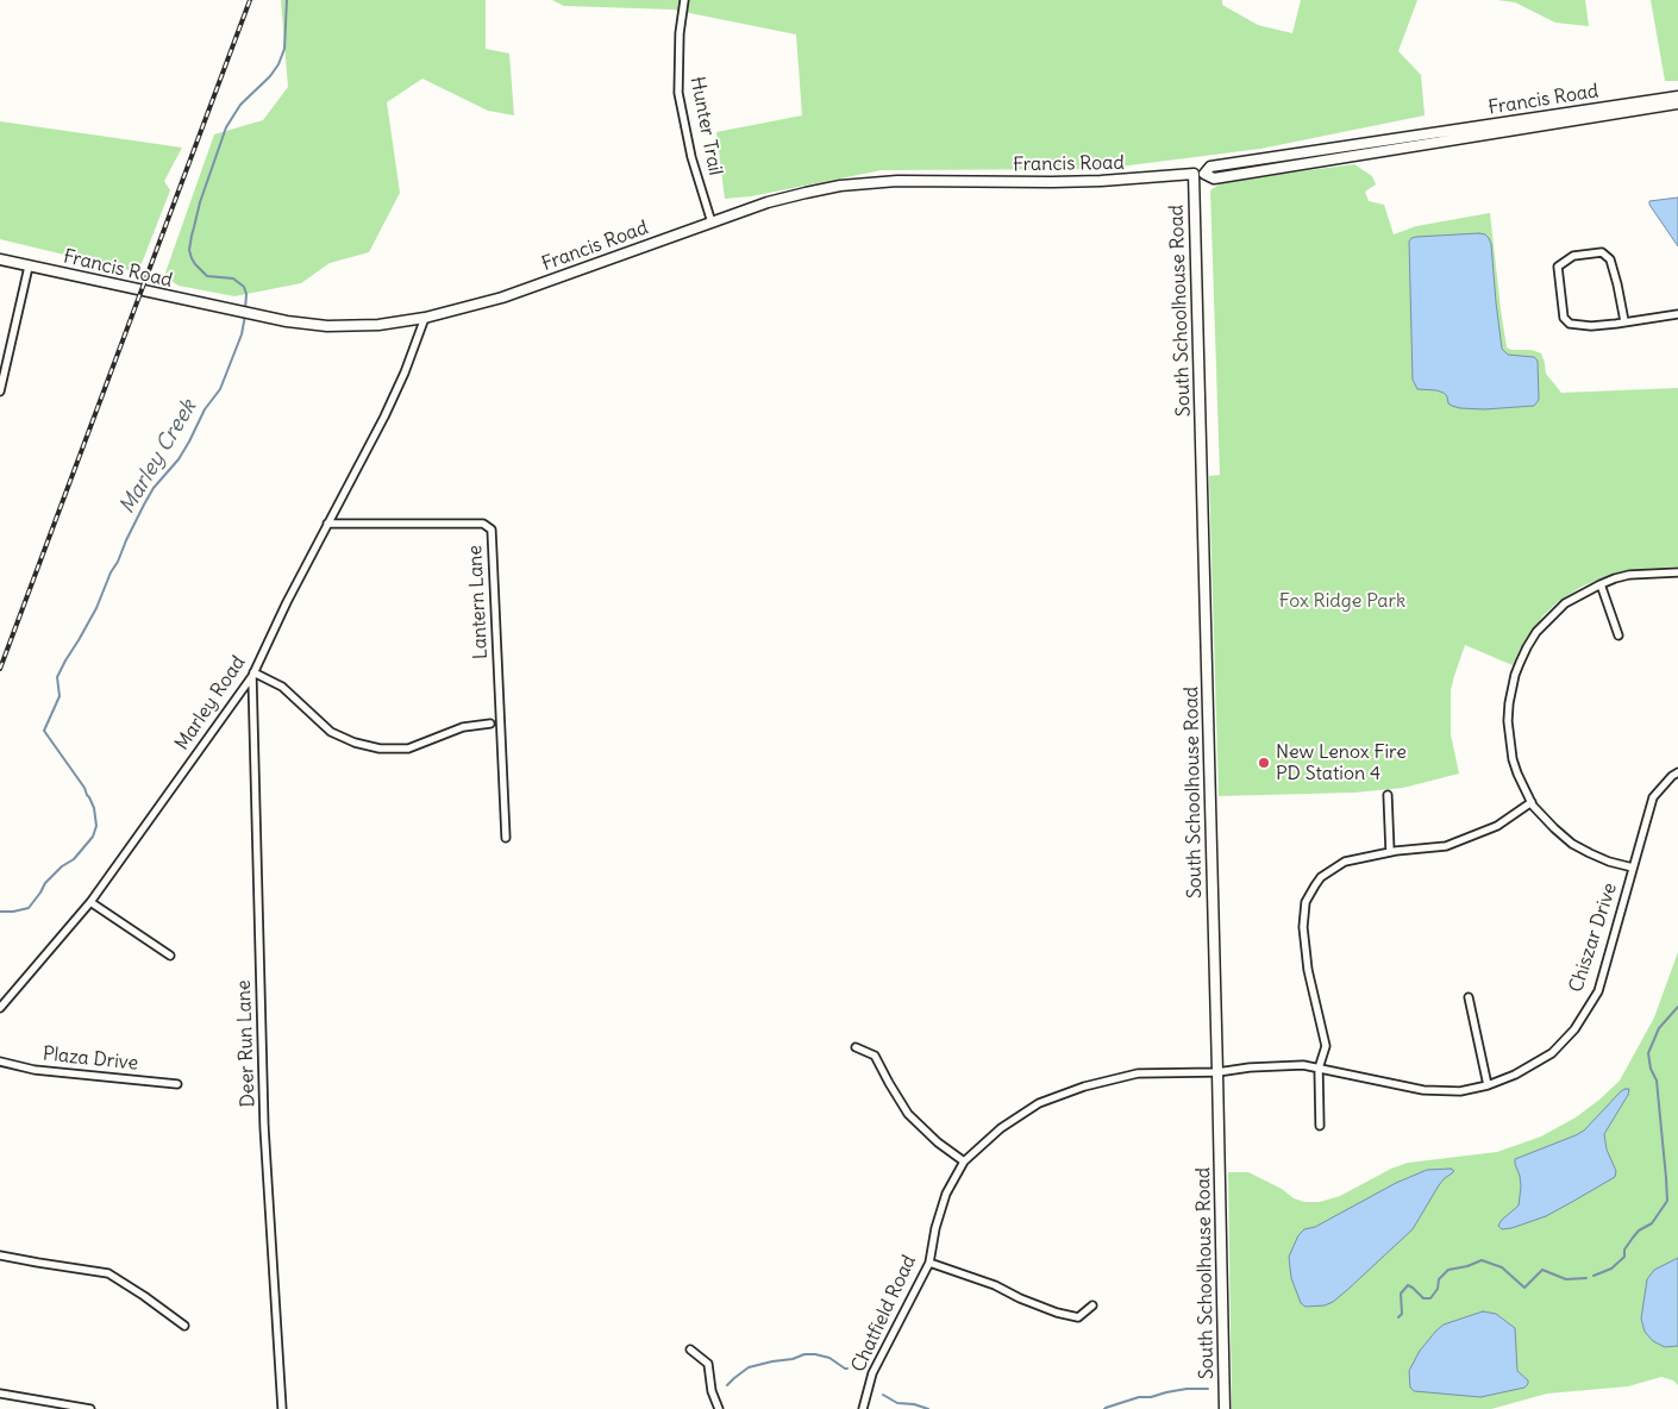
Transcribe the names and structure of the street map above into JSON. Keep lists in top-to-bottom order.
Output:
{
  "streets": {
    "street": [
      "Francis Road",
      "Hunter Trail",
      "South Schoolhouse Road",
      "Lantern Lane",
      "Marley Road",
      "Chiszar Drive",
      "Deer Run Lane",
      "Plaza Drive",
      "Chatfield Road"
    ]
  },
  "crossings": [
    ["Francis Road", "Hunter Trail"],
    ["Francis Road", "South Schoolhouse Road"],
    ["Francis Road", "Marley Road"],
    ["South Schoolhouse Road", "Chiszar Drive"],
    ["South Schoolhouse Road", "Chatfield Road"],
    ["Lantern Lane", "Marley Road"],
    ["Marley Road", "Deer Run Lane"],
    ["Chiszar Drive", "Chatfield Road"]
  ],
  "water": ["Marley Creek"],
  "parks": ["Fox Ridge Park"],
  "places": ["New Lenox Fire PD Station 4"]
}
